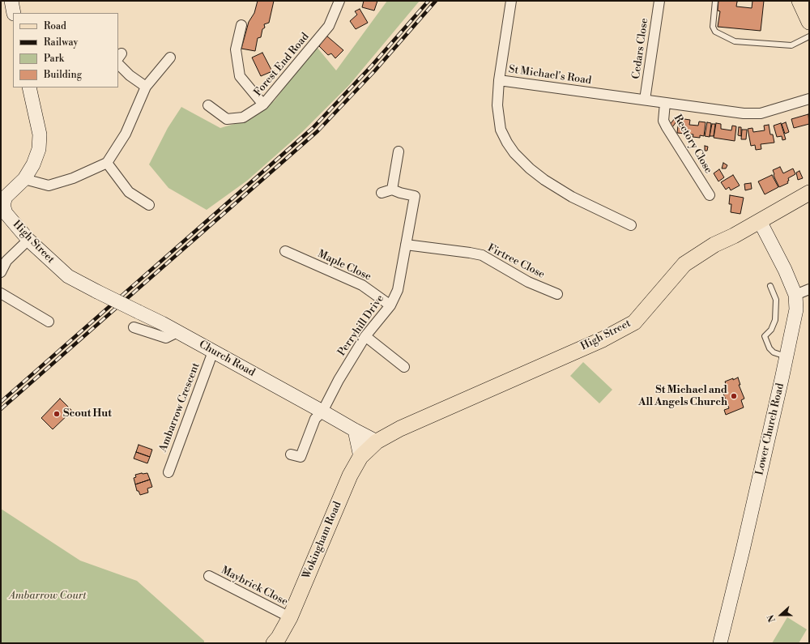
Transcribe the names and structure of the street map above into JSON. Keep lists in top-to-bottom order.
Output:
{
  "streets": {
    "main road": ["High Street", "Wokingham Road"],
    "street": [
      "Cedars Close",
      "Forest End Road",
      "St Michael's Road",
      "Rectory Close",
      "Firtree Close",
      "Maple Close",
      "Perryhill Drive",
      "Church Road",
      "Ambarrow Crescent",
      "Lower Church Road",
      "Maybrick Close"
    ]
  },
  "crossings": [
    ["Cedars Close", "St Michael's Road"],
    ["St Michael's Road", "Rectory Close"],
    ["High Street", "Church Road"],
    ["High Street", "Lower Church Road"],
    ["High Street", "Wokingham Road"],
    ["Firtree Close", "Perryhill Drive"],
    ["Maple Close", "Perryhill Drive"],
    ["Perryhill Drive", "Church Road"],
    ["Church Road", "Ambarrow Crescent"],
    ["Church Road", "Wokingham Road"],
    ["Wokingham Road", "Maybrick Close"]
  ],
  "parks": ["Ambarrow Court"],
  "places": ["St Michael and All Angels Church", "Scout Hut"],
  "legend": [
    "Road",
    "Railway",
    "Park",
    "Building"
  ],
  "north": "left"
}
